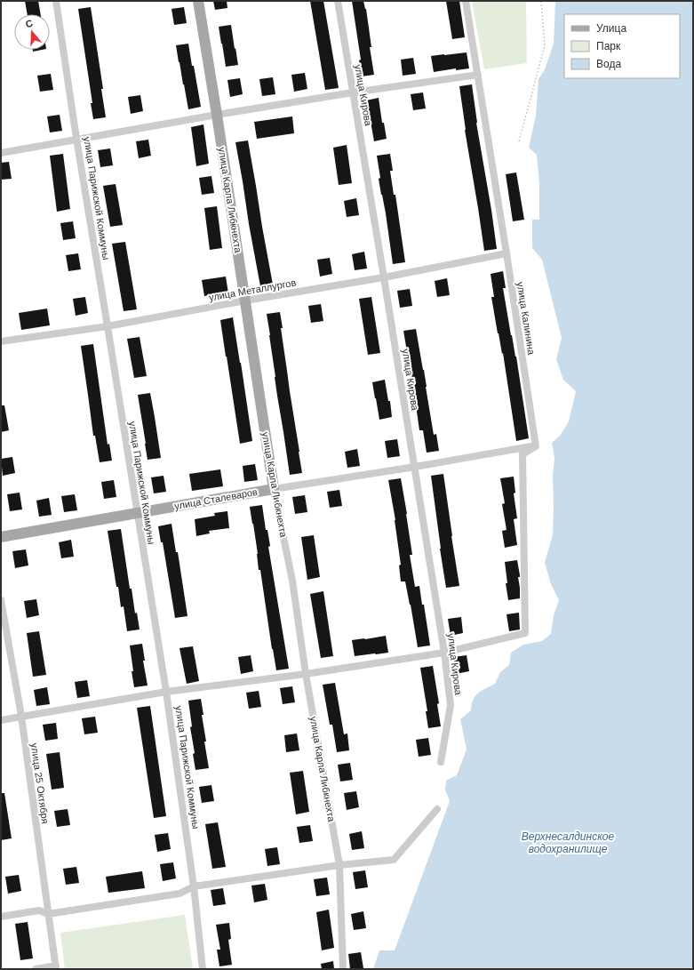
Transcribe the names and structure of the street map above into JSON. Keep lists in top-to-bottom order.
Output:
{
  "streets": {
    "main road": ["улица Карла Либкнехта", "улица Сталеваров"],
    "street": [
      "улица Кирова",
      "улица Парижской Коммуны",
      "улица Металлургов",
      "улица Калинина",
      "улица 25 Октября"
    ]
  },
  "crossings": [
    ["улица Кирова", "улица Металлургов"],
    ["улица Кирова", "улица Сталеваров"],
    ["улица Парижской Коммуны", "улица Металлургов"],
    ["улица Парижской Коммуны", "улица Сталеваров"],
    ["улица Карла Либкнехта", "улица Металлургов"],
    ["улица Карла Либкнехта", "улица Сталеваров"],
    ["улица Металлургов", "улица Калинина"],
    ["улица Калинина", "улица Сталеваров"]
  ],
  "water": ["Верхнесалдинское водохранилище"],
  "legend": ["Улица", "Парк", "Вода"],
  "north": "top"
}
